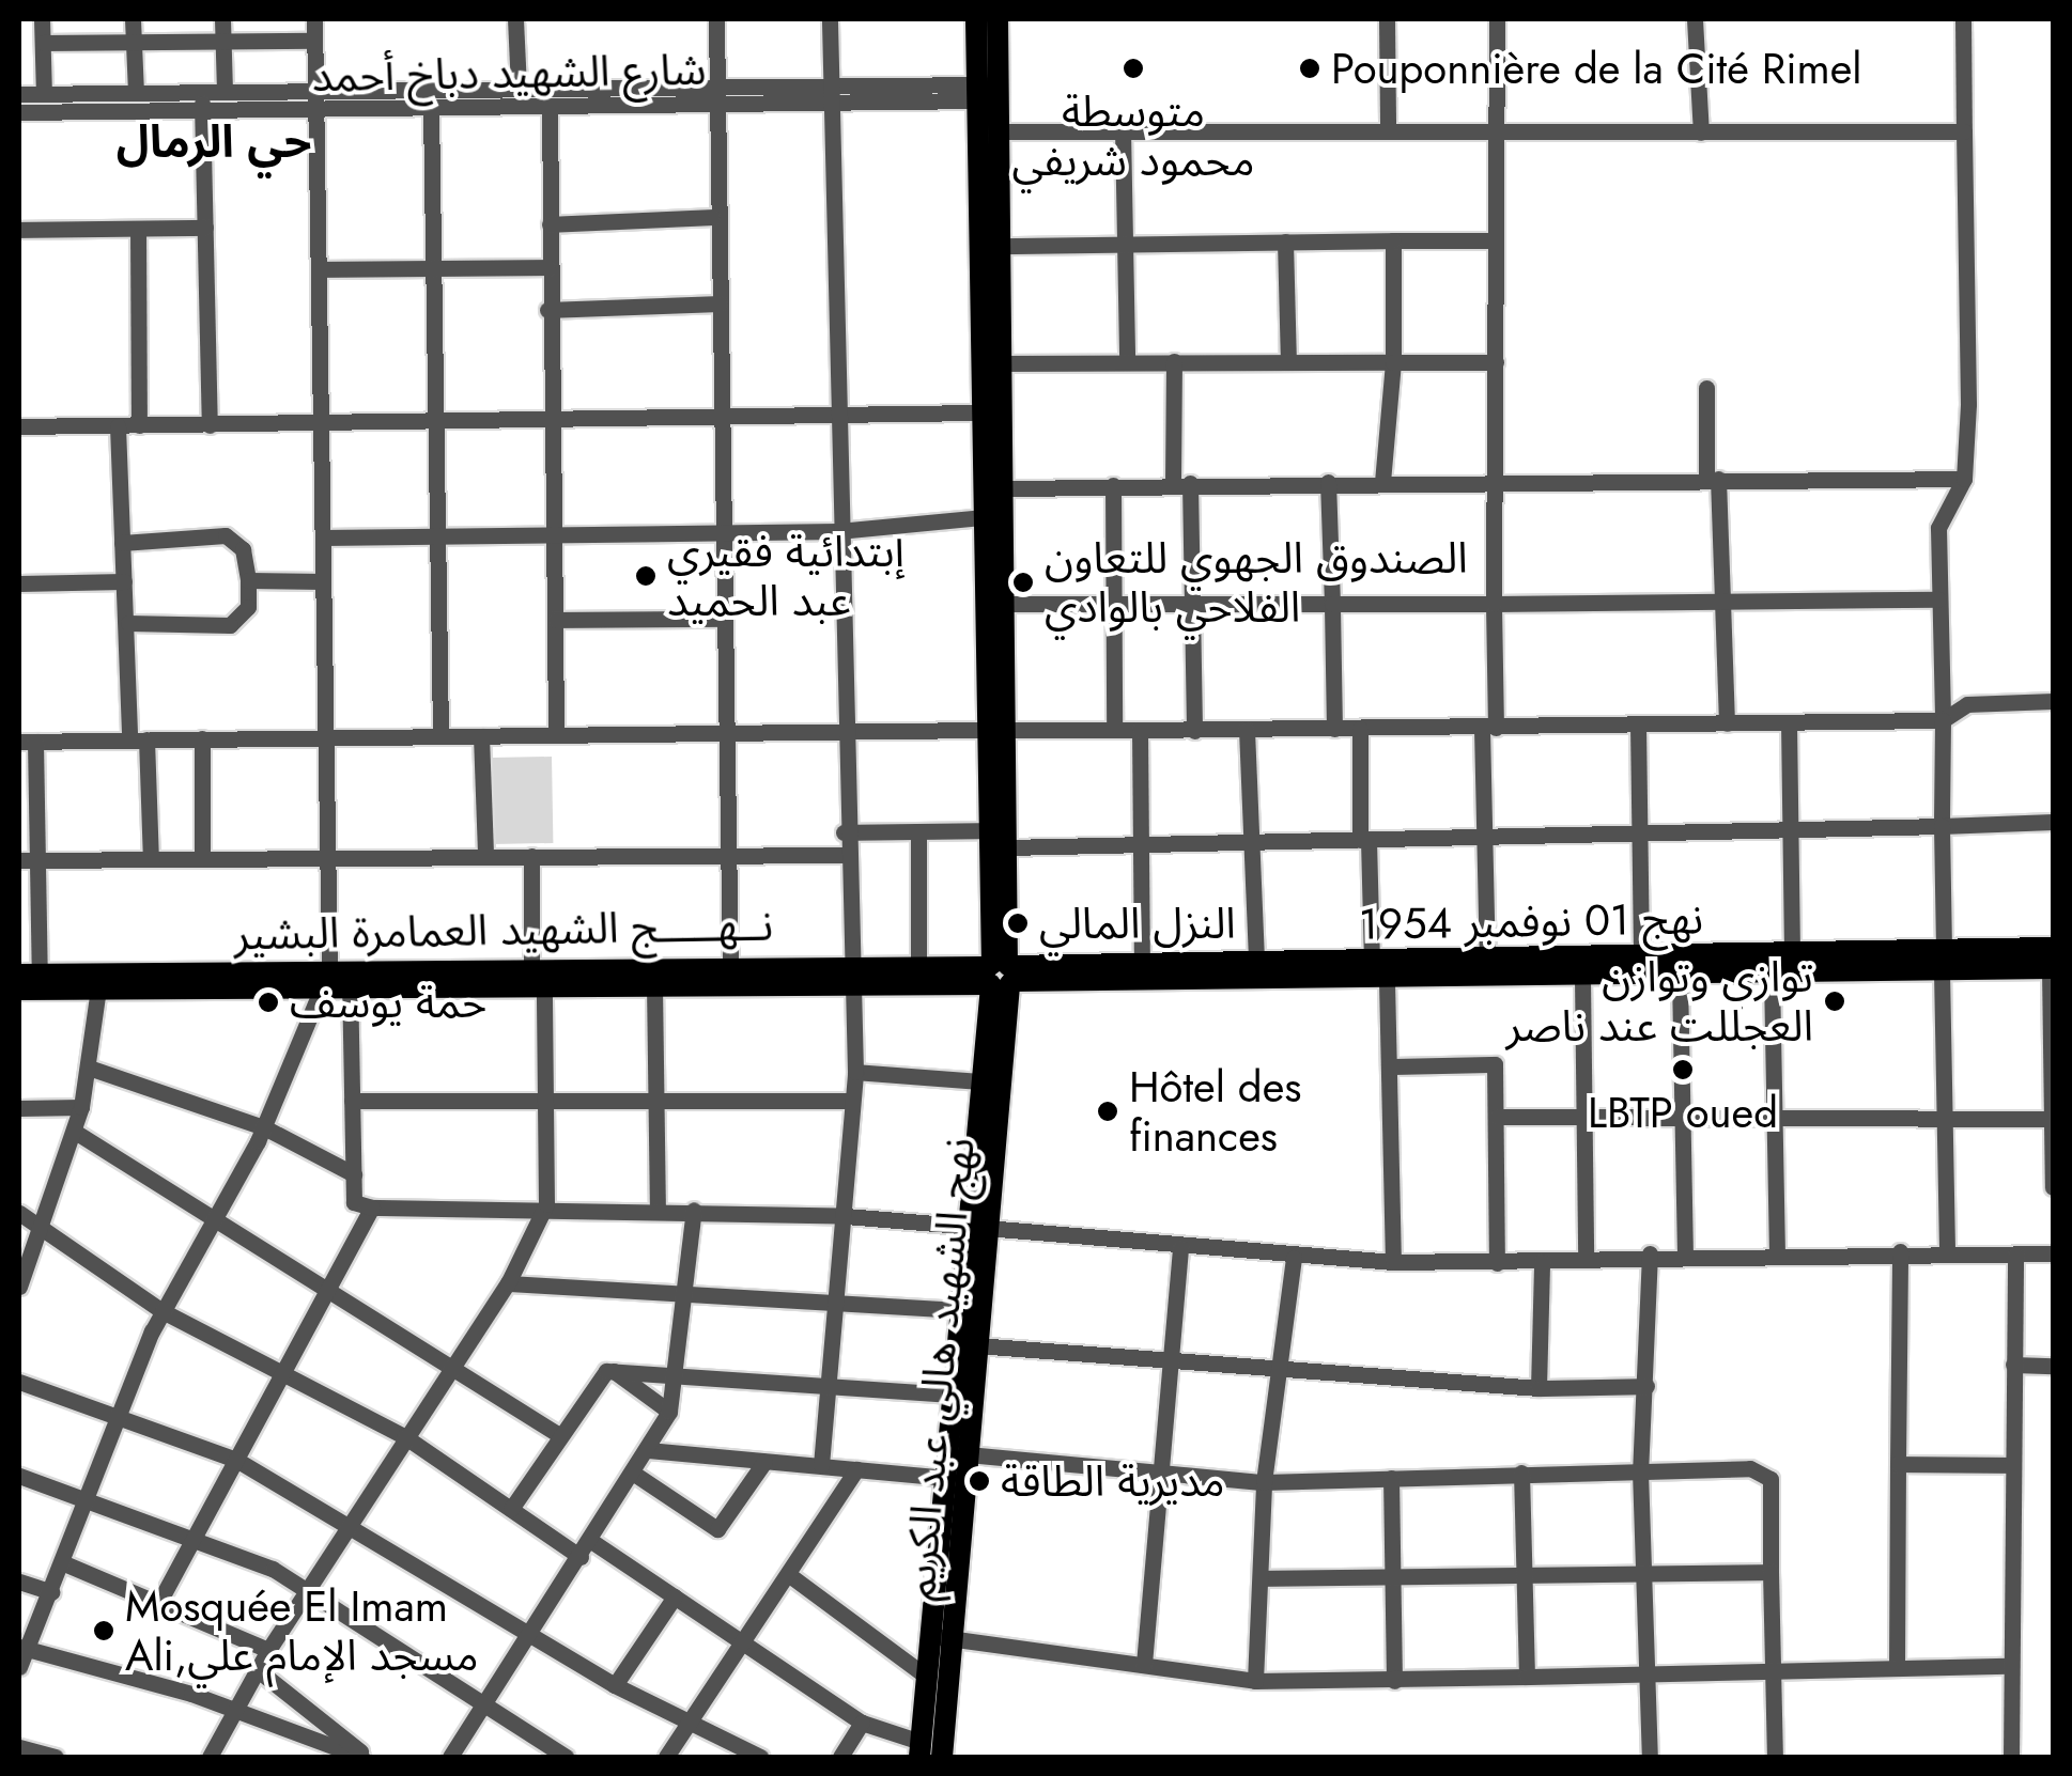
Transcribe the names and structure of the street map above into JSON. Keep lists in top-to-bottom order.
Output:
{
  "streets": {
    "main road": ["نهج 01 نوفمبر 1954", "نــهـــــج الشهيد العمامرة البشير", "نهج الشهيد هالي عبد الكريم"],
    "street": ["شارع الشهيد دباخ أحمد"]
  },
  "crossings": [
    ["نهج 01 نوفمبر 1954", "نــهـــــج الشهيد العمامرة البشير"],
    ["نهج 01 نوفمبر 1954", "نهج الشهيد هالي عبد الكريم"],
    ["نــهـــــج الشهيد العمامرة البشير", "نهج الشهيد هالي عبد الكريم"]
  ],
  "districts": ["حي الرمال"],
  "places": [
    "متوسطة محمود شريفي",
    "Pouponnière de la Cité Rimel",
    "إبتدائية فقيري عبد الحميد",
    "الصندوق الجهوي للتعاون الفلاحي بالوادي",
    "النزل المالي",
    "توازي وتوازن العجللت عند ناصر",
    "حمة يوسف",
    "LBTP oued",
    "Hôtel des finances",
    "مديرية الطاقة",
    "Mosquée El Imam Ali,مسجد الإمام علي"
  ]
}
